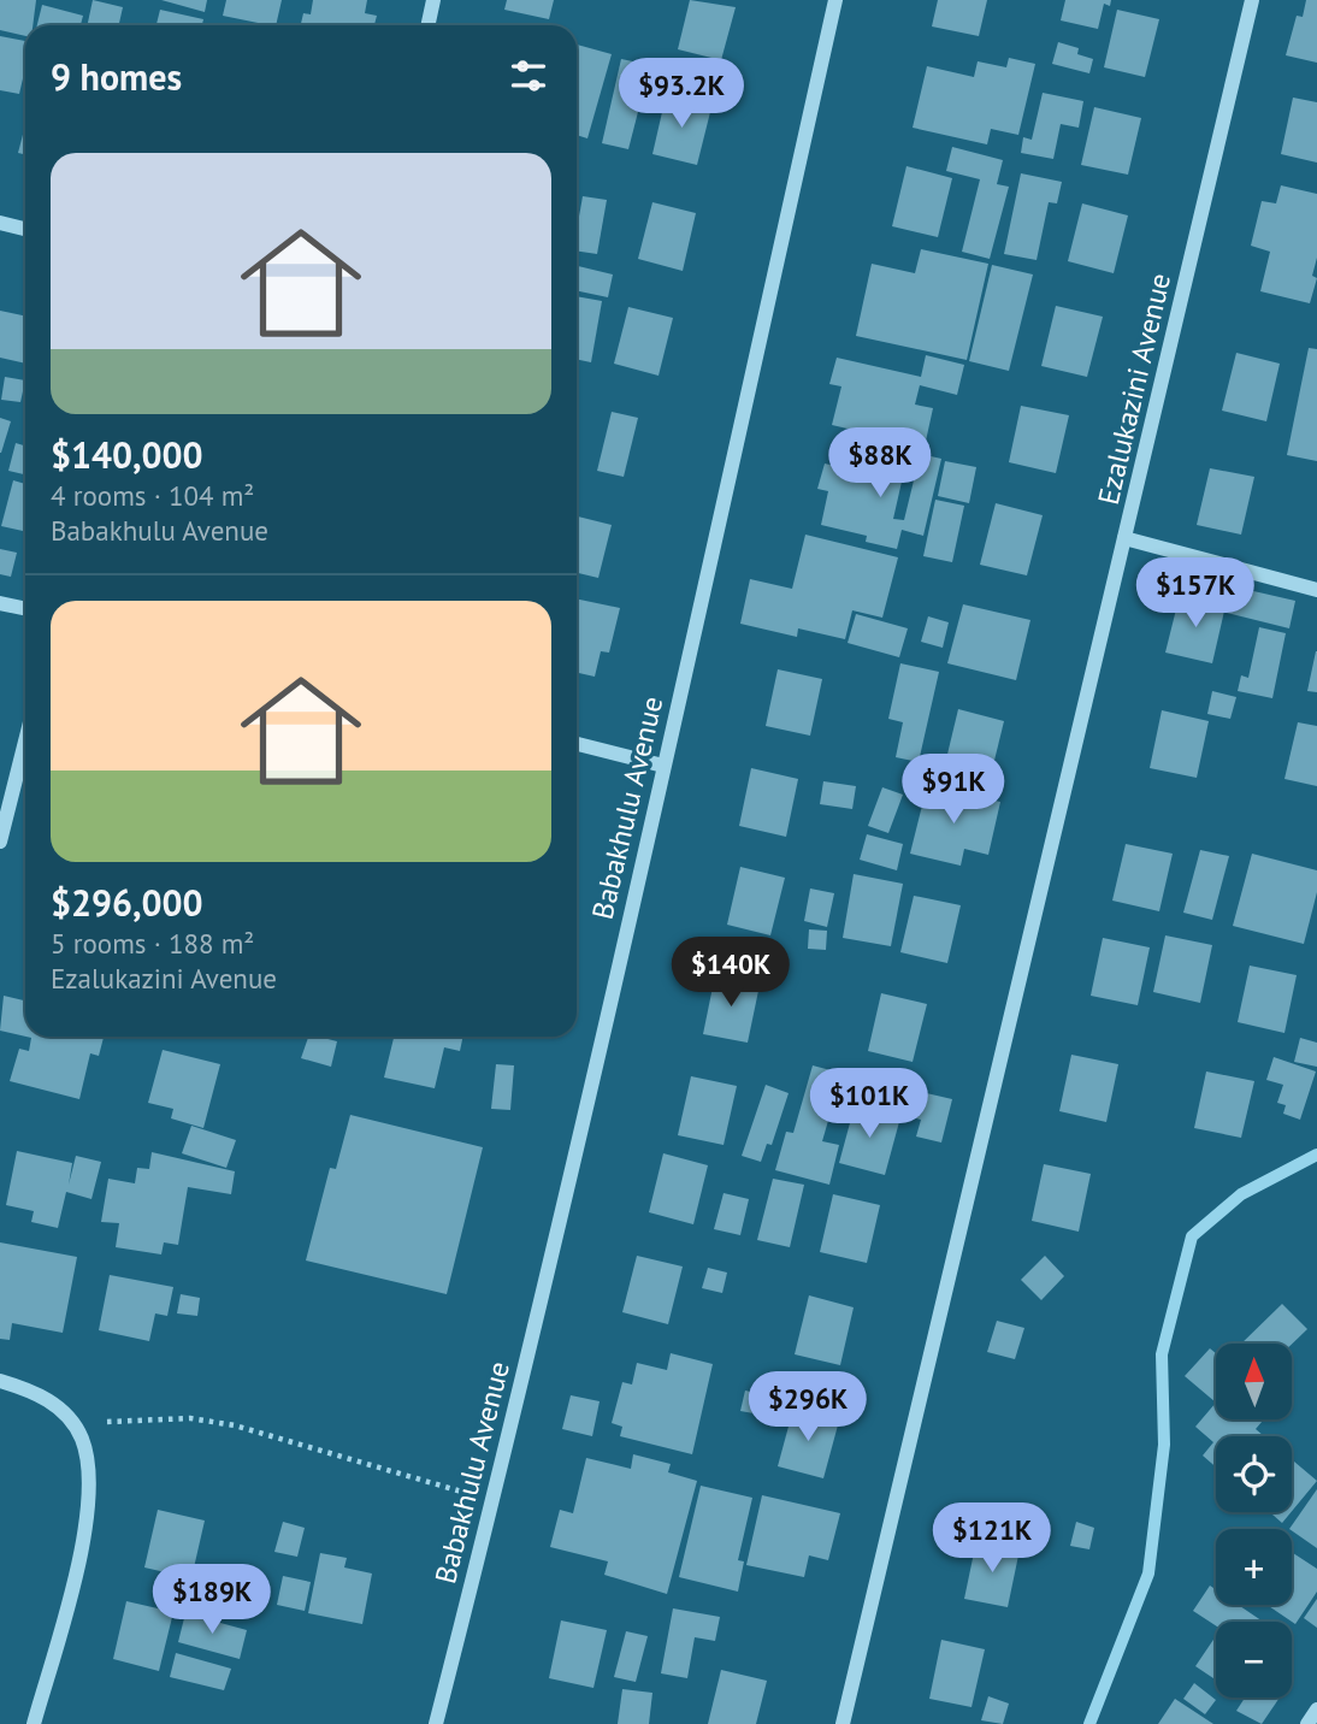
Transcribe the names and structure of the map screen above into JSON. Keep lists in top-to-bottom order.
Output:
{
  "streets": {
    "street": ["Ezalukazini Avenue", "Babakhulu Avenue"]
  },
  "north": "top",
  "page": {
    "heading": "9 homes",
    "price": [
      "$93.2K",
      "$88K",
      "$157K",
      "$91K",
      "$140K",
      "$101K",
      "$296K",
      "$121K",
      "$189K"
    ],
    "list": [
      {
        "name": "$140,000",
        "note": "4 rooms · 104 m² · Babakhulu Avenue"
      },
      {
        "name": "$296,000",
        "note": "5 rooms · 188 m² · Ezalukazini Avenue"
      }
    ],
    "map_buttons": ["+", "−"]
  }
}
